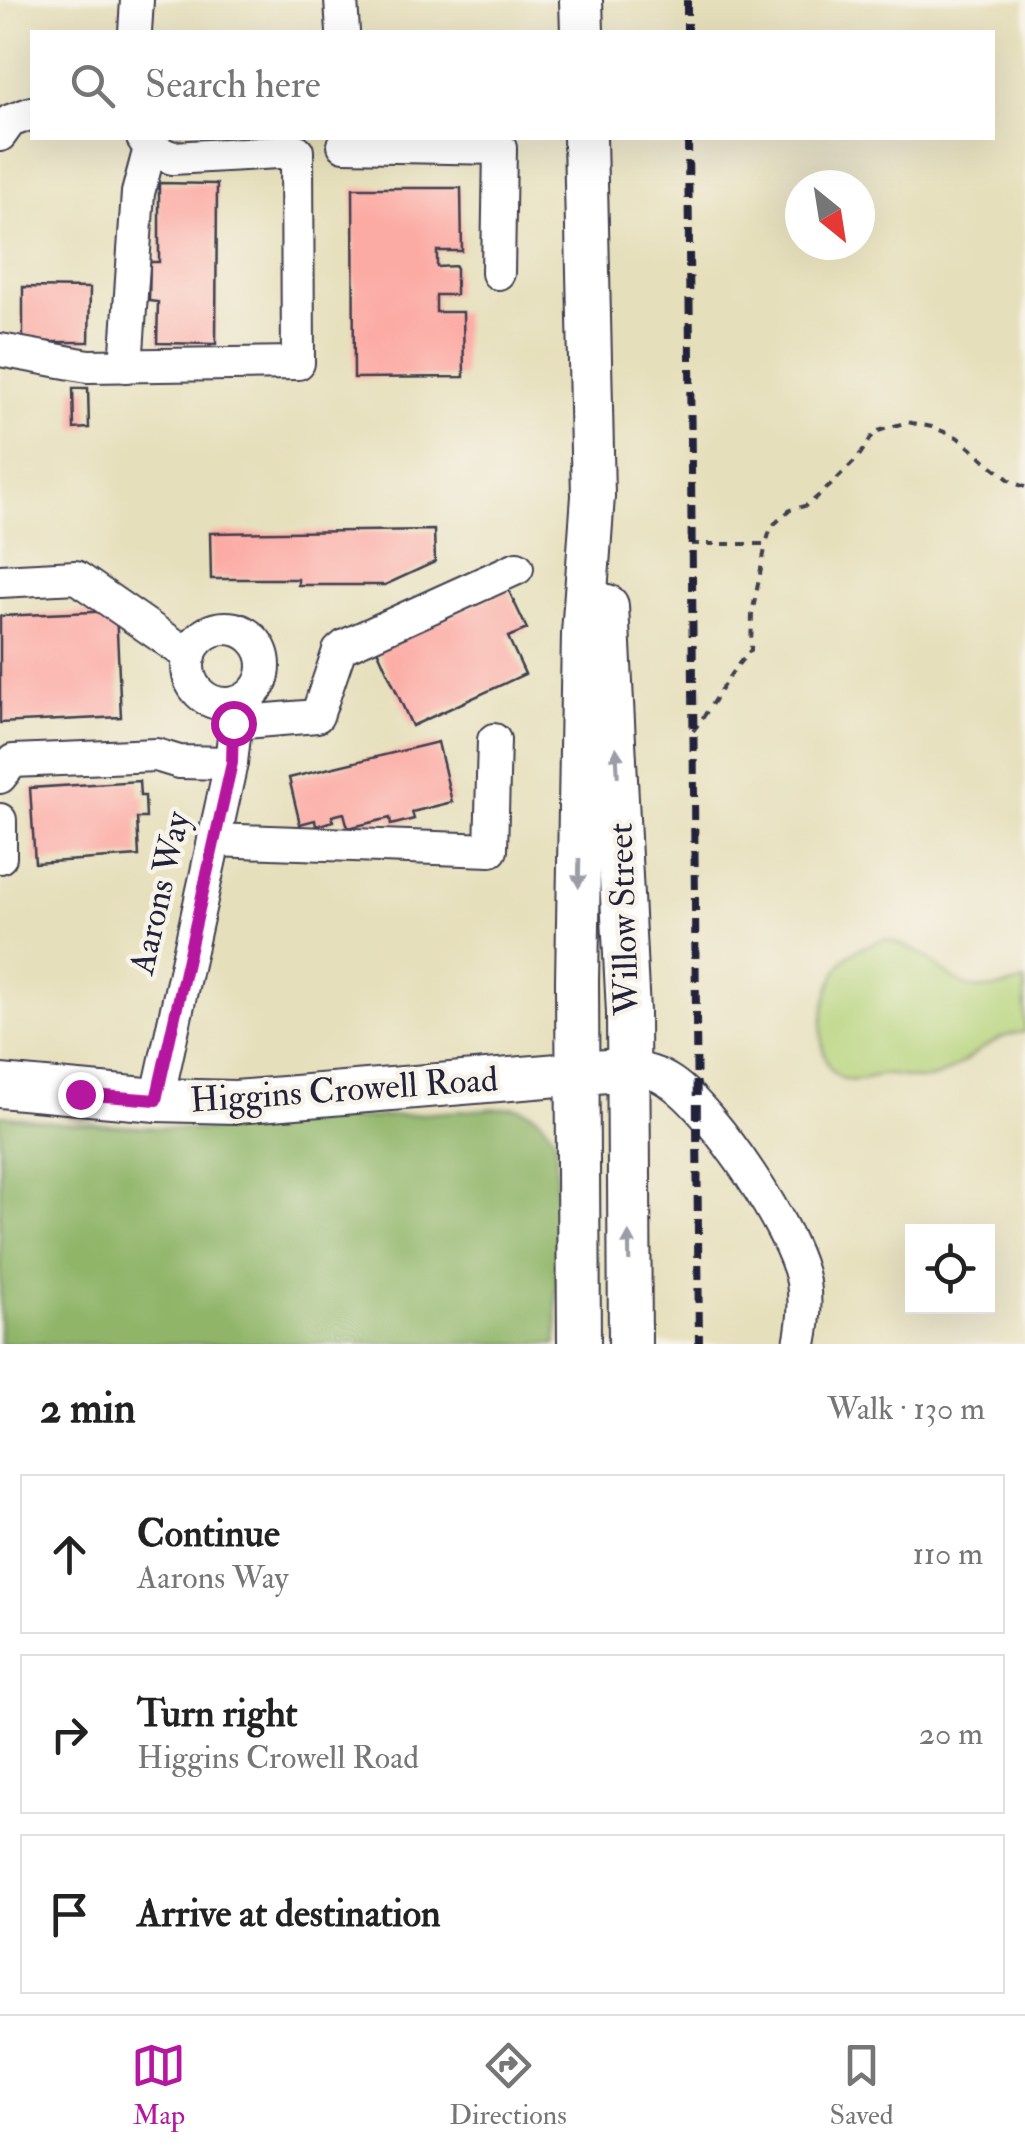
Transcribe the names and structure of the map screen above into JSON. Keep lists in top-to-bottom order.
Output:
{
  "streets": {
    "main road": ["Willow Street", "Higgins Crowell Road"],
    "street": ["Aarons Way"]
  },
  "crossings": [
    ["Aarons Way", "Higgins Crowell Road"],
    ["Willow Street", "Higgins Crowell Road"]
  ],
  "north": "bottom right",
  "page": {
    "search": "Search here",
    "heading": ["2 min", "Walk · 130 m"],
    "list": [
      ["Continue", "Aarons Way", "110 m"],
      ["Turn right", "Higgins Crowell Road", "20 m"],
      "Arrive at destination"
    ],
    "nav": ["Map", "Directions", "Saved"]
  }
}
